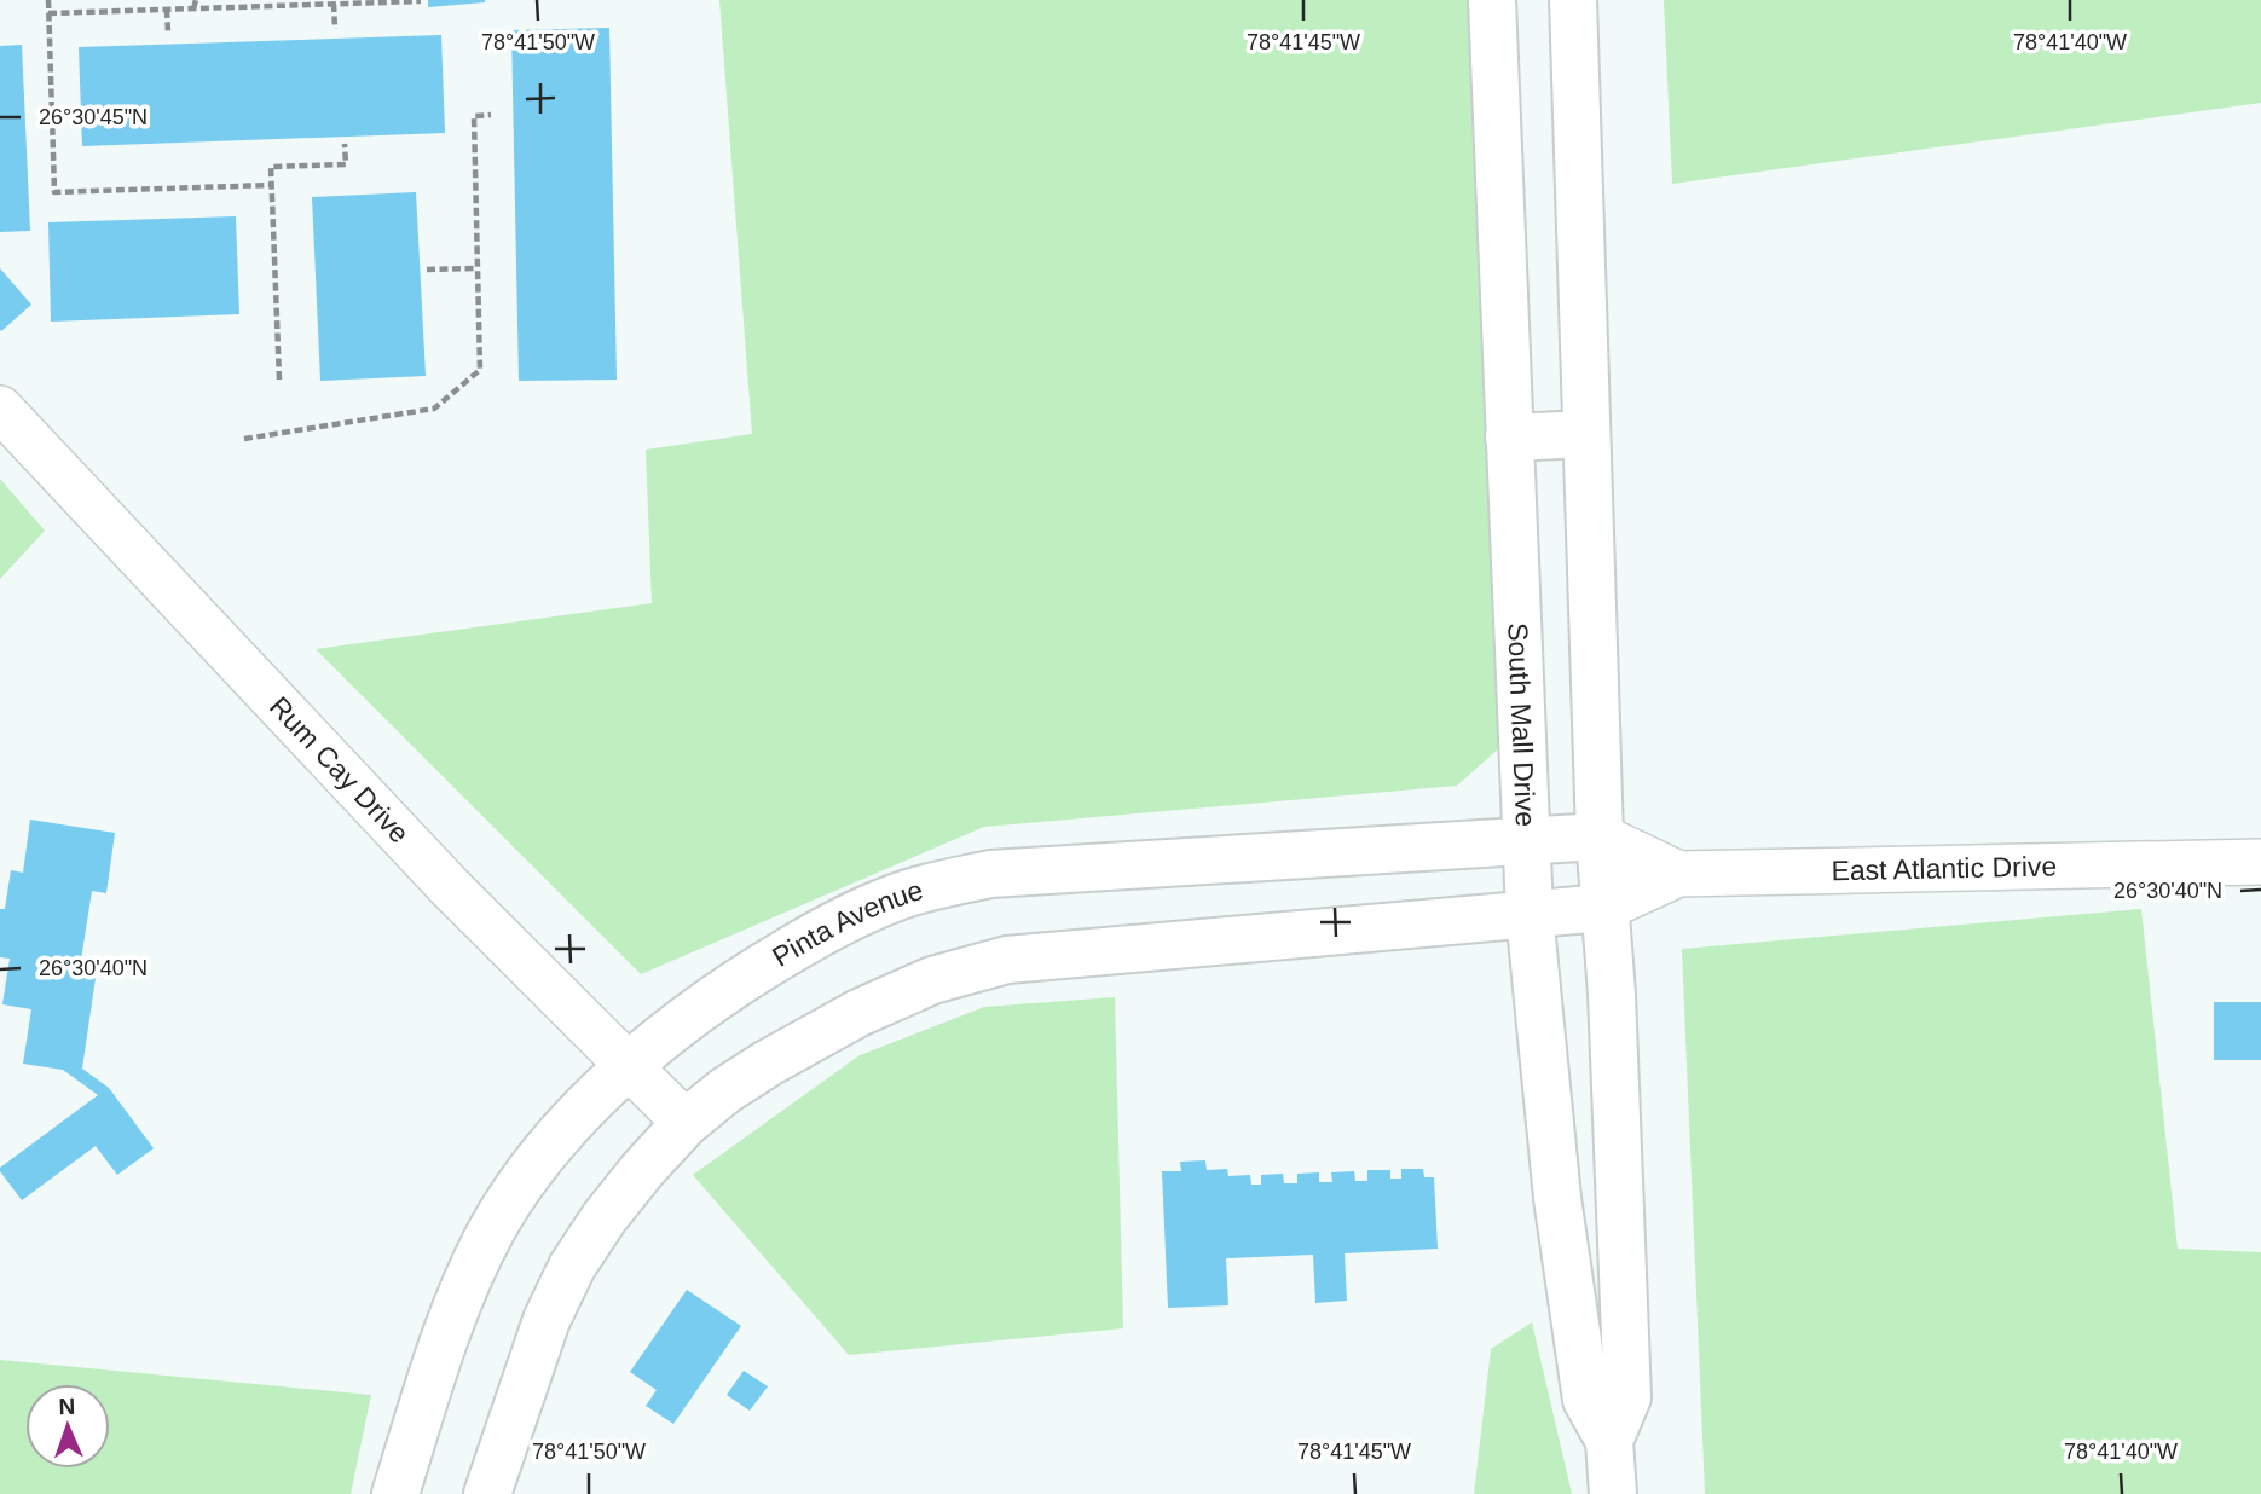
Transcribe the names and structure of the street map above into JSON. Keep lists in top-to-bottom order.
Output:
{
  "streets": {
    "street": [
      "South Mall Drive",
      "Rum Cay Drive",
      "East Atlantic Drive",
      "Pinta Avenue"
    ]
  },
  "crossings": [
    ["South Mall Drive", "East Atlantic Drive"],
    ["South Mall Drive", "Pinta Avenue"],
    ["Rum Cay Drive", "Pinta Avenue"],
    ["East Atlantic Drive", "Pinta Avenue"]
  ],
  "north": "top",
  "coordinates": [
    "78°41'50\"W",
    "78°41'45\"W",
    "78°41'40\"W",
    "26°30'45\"N",
    "26°30'40\"N"
  ]
}
